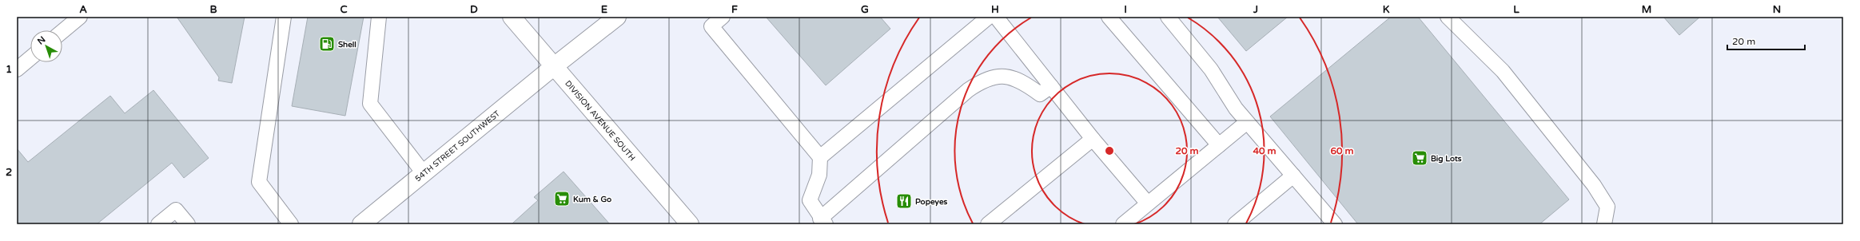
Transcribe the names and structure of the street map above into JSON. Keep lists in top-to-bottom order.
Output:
{
  "streets": {
    "main road": ["DIVISION AVENUE SOUTH", "54TH STREET SOUTHWEST"]
  },
  "crossings": [
    ["DIVISION AVENUE SOUTH", "54TH STREET SOUTHWEST"]
  ],
  "places": {
    "fuel station": ["Shell"],
    "supermarket": ["Big Lots", "Kum & Go"],
    "restaurant": ["Popeyes"]
  },
  "scale_bar": "20 m",
  "north": "top left",
  "grid": {
    "columns": [
      "A",
      "B",
      "C",
      "D",
      "E",
      "F",
      "G",
      "H",
      "I",
      "J",
      "K",
      "L",
      "M",
      "N"
    ],
    "rows": ["1", "2"]
  },
  "rings": ["20 m", "40 m", "60 m"]
}
